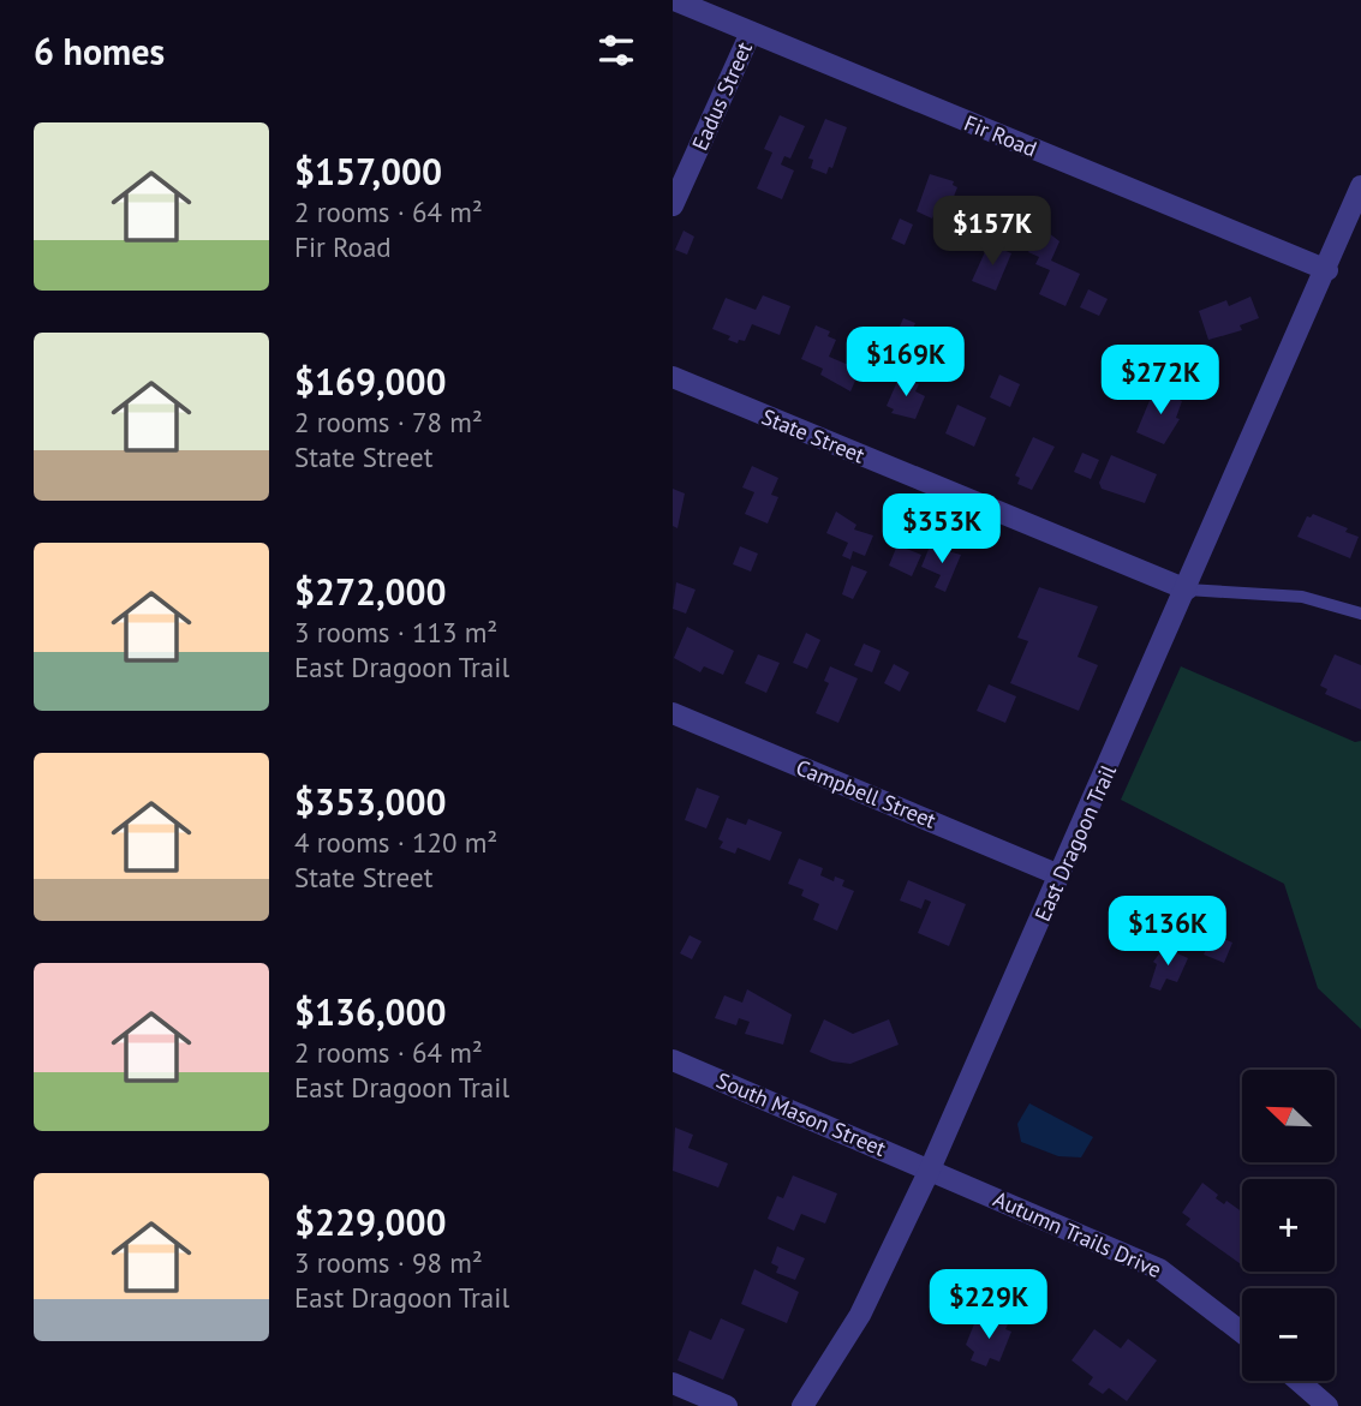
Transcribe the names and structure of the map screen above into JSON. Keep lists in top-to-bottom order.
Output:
{
  "streets": {
    "street": [
      "Eadus Street",
      "Fir Road",
      "State Street",
      "Campbell Street",
      "East Dragoon Trail",
      "South Mason Street",
      "Autumn Trails Drive"
    ]
  },
  "crossings": [
    ["Eadus Street", "Fir Road"],
    ["Fir Road", "East Dragoon Trail"],
    ["State Street", "East Dragoon Trail"],
    ["Campbell Street", "East Dragoon Trail"],
    ["East Dragoon Trail", "South Mason Street"],
    ["East Dragoon Trail", "Autumn Trails Drive"],
    ["South Mason Street", "Autumn Trails Drive"]
  ],
  "north": "top left",
  "page": {
    "heading": "6 homes",
    "list": [
      {
        "name": "$157,000",
        "note": "2 rooms · 64 m² · Fir Road"
      },
      {
        "name": "$169,000",
        "note": "2 rooms · 78 m² · State Street"
      },
      {
        "name": "$272,000",
        "note": "3 rooms · 113 m² · East Dragoon Trail"
      },
      {
        "name": "$353,000",
        "note": "4 rooms · 120 m² · State Street"
      },
      {
        "name": "$136,000",
        "note": "2 rooms · 64 m² · East Dragoon Trail"
      },
      {
        "name": "$229,000",
        "note": "3 rooms · 98 m² · East Dragoon Trail"
      }
    ],
    "price": [
      "$157K",
      "$169K",
      "$272K",
      "$353K",
      "$136K",
      "$229K"
    ],
    "map_buttons": ["+", "−"]
  }
}
